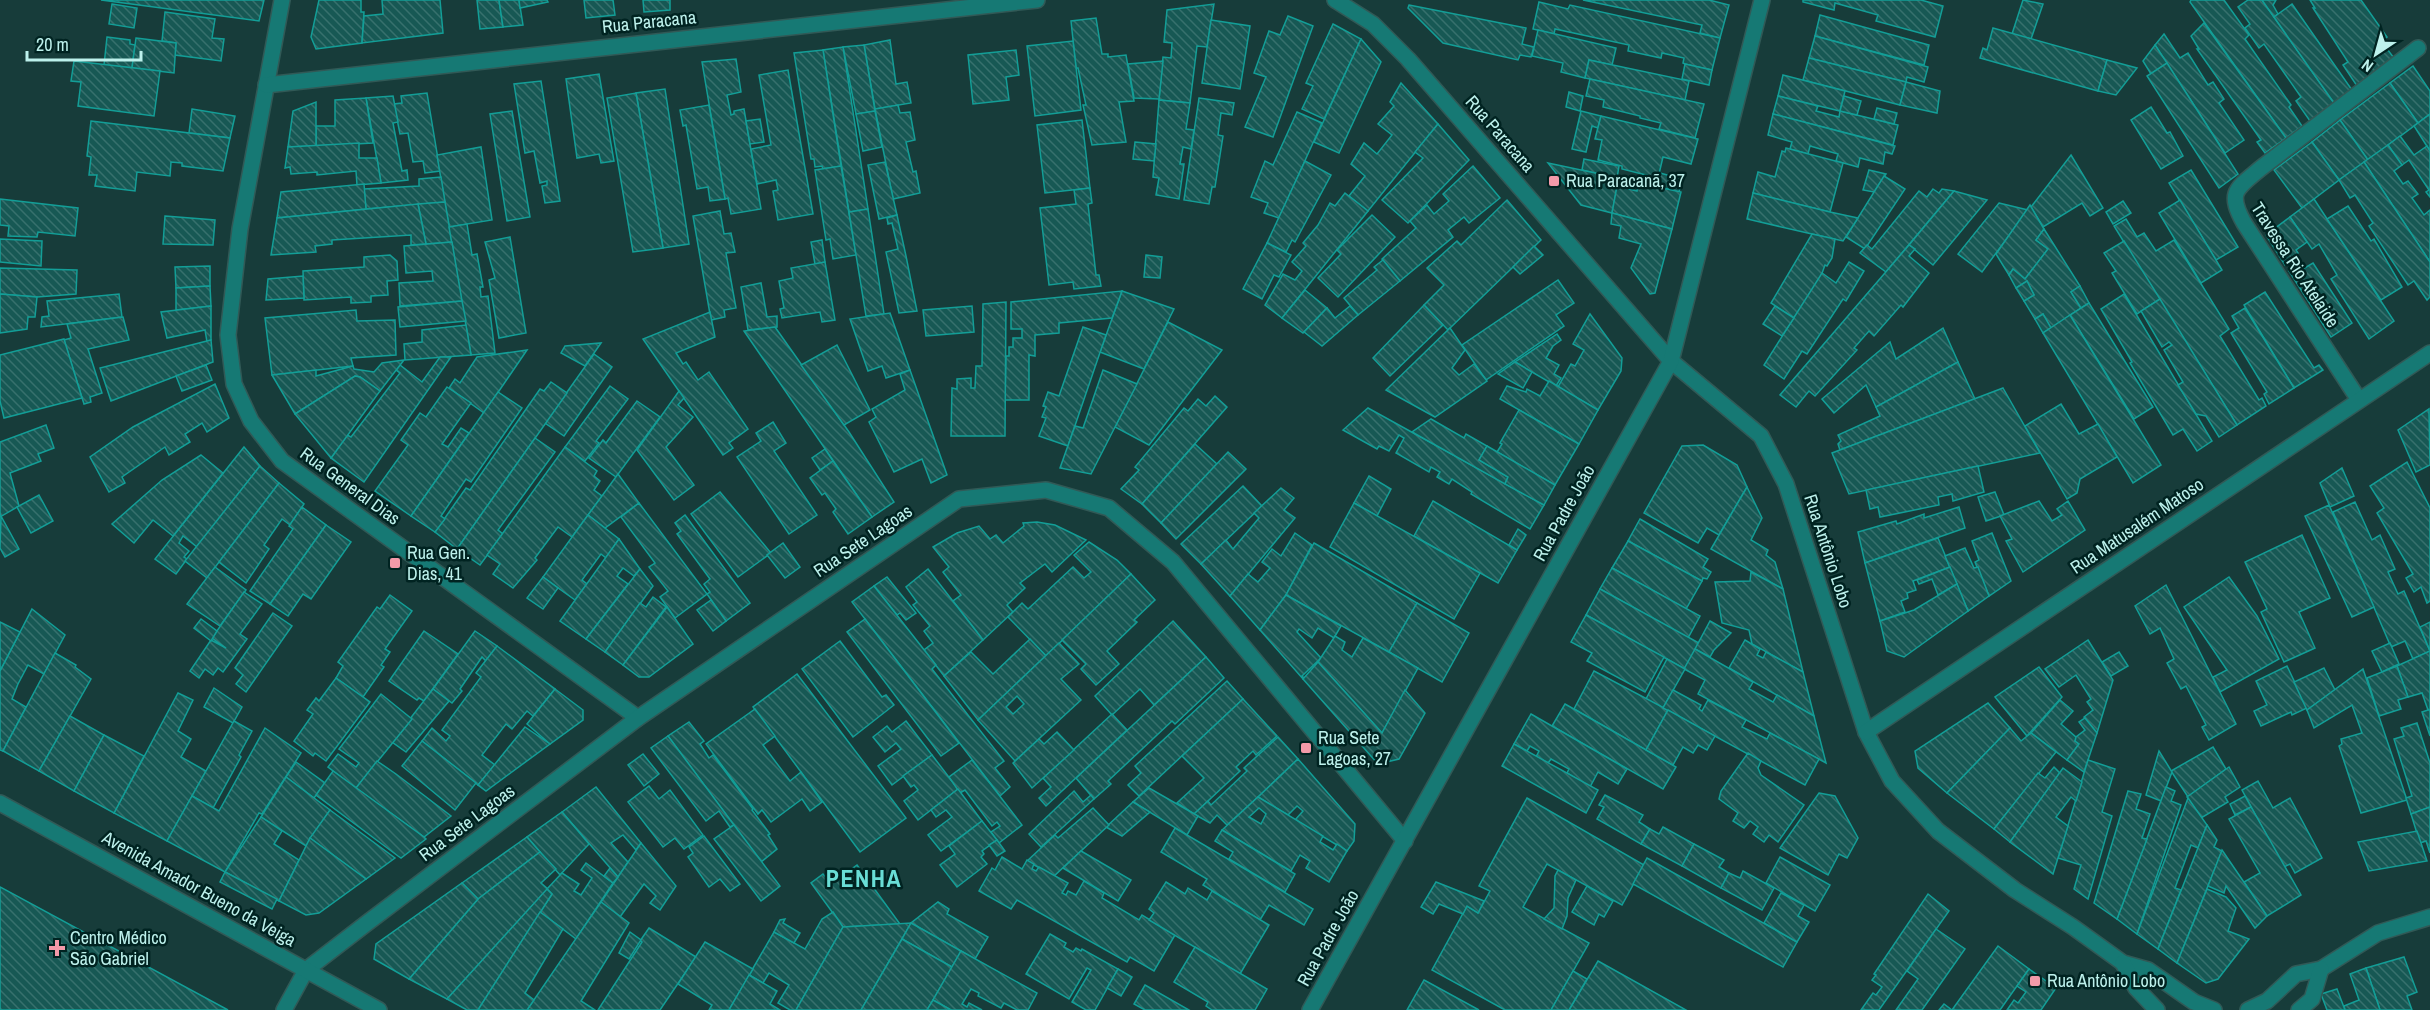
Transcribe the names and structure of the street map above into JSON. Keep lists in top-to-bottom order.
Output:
{
  "streets": {
    "street": [
      "Rua Paracana",
      "Travessa Rio Atelaide",
      "Rua General Dias",
      "Rua Padre João",
      "Rua Matusalém Matoso",
      "Rua Sete Lagoas",
      "Rua Antônio Lobo",
      "Avenida Amador Bueno da Veiga"
    ]
  },
  "crossings": [
    ["Rua Paracana", "Rua General Dias"],
    ["Rua Paracana", "Rua Padre João"],
    ["Rua Paracana", "Rua Antônio Lobo"],
    ["Travessa Rio Atelaide", "Rua Matusalém Matoso"],
    ["Rua General Dias", "Rua Sete Lagoas"],
    ["Rua Padre João", "Rua Sete Lagoas"],
    ["Rua Padre João", "Rua Antônio Lobo"],
    ["Rua Matusalém Matoso", "Rua Antônio Lobo"],
    ["Rua Sete Lagoas", "Avenida Amador Bueno da Veiga"]
  ],
  "districts": ["PENHA"],
  "places": {
    "transit": [
      "Rua Paracanã, 37",
      "Rua Gen. Dias, 41",
      "Rua Sete Lagoas, 27",
      "Rua Antônio Lobo"
    ],
    "health": ["Centro Médico São Gabriel"]
  },
  "scale_bar": "20 m",
  "north": "bottom left"
}
